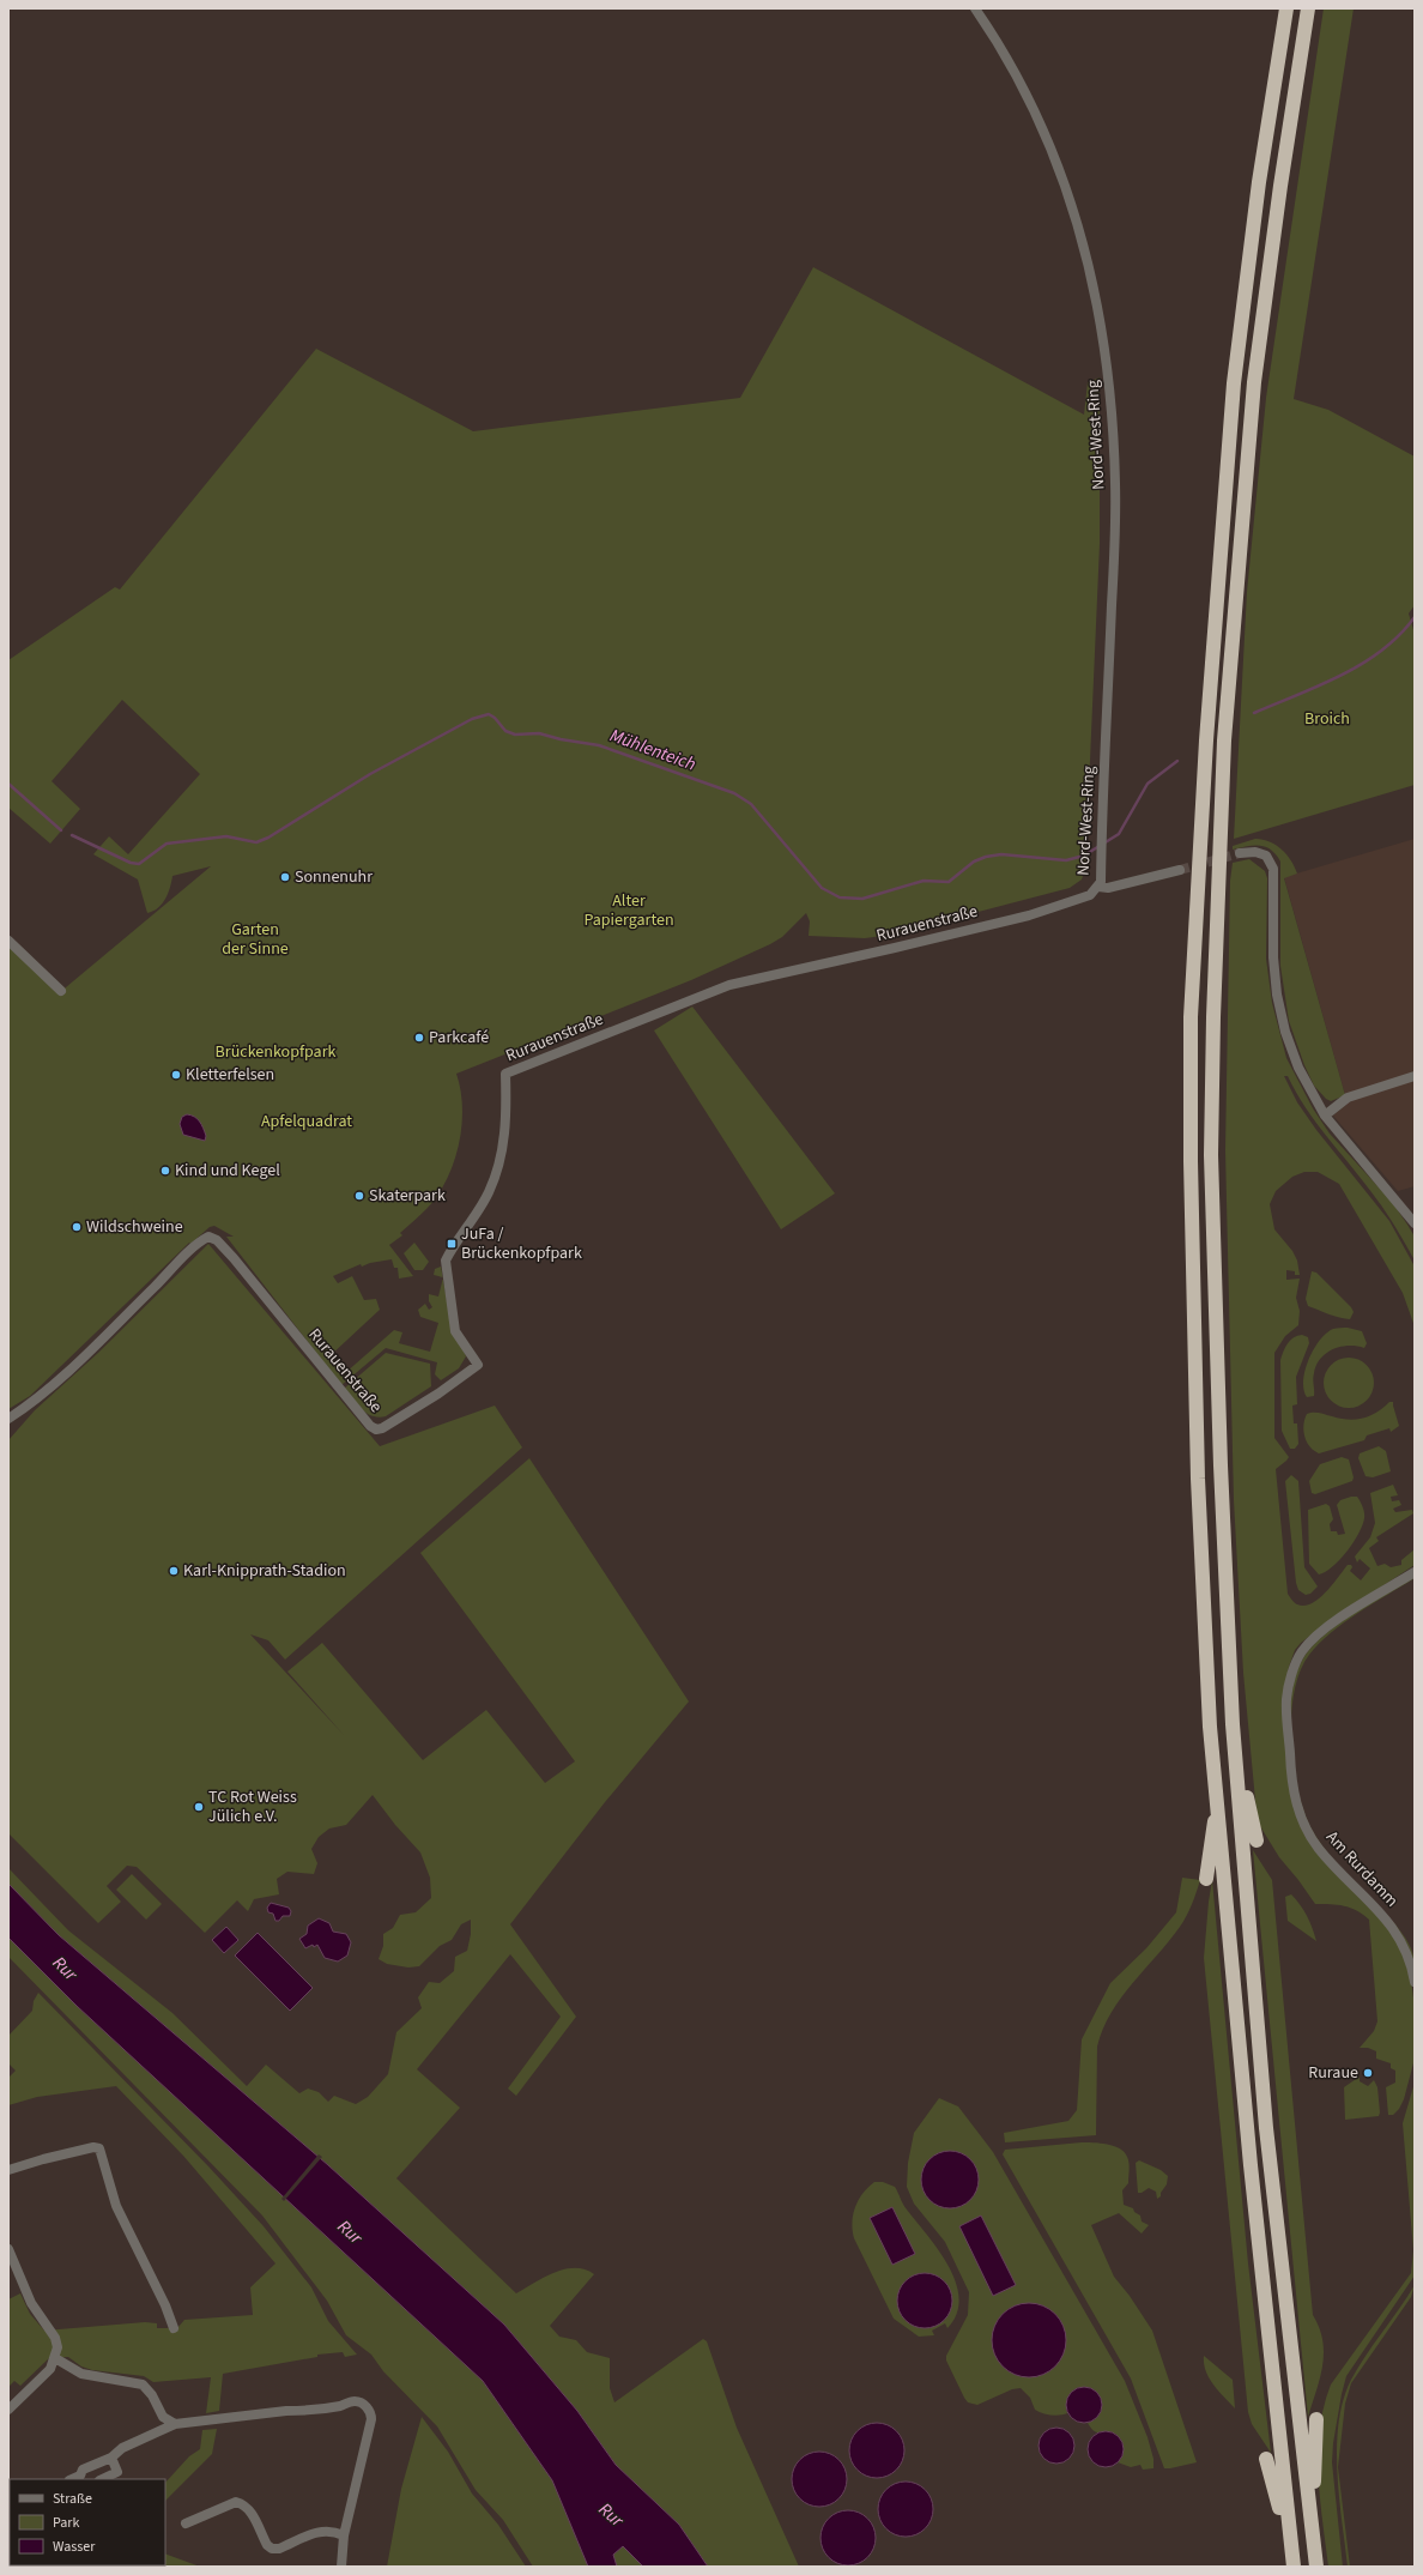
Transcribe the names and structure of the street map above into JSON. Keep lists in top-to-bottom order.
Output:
{
  "streets": {
    "street": ["Nord-West-Ring", "Rurauenstraße", "Am Rurdamm"]
  },
  "crossings": [
    ["Nord-West-Ring", "Rurauenstraße"]
  ],
  "water": ["Mühlenteich", "Rur"],
  "parks": [
    "Broich",
    "Alter Papiergarten",
    "Garten der Sinne",
    "Brückenkopfpark",
    "Apfelquadrat"
  ],
  "places": {
    "other": [
      "Sonnenuhr",
      "Parkcafé",
      "Kletterfelsen",
      "Kind und Kegel",
      "Skaterpark",
      "Wildschweine",
      "Karl-Knipprath-Stadion",
      "TC Rot Weiss Jülich e.V.",
      "Ruraue"
    ],
    "transit": ["JuFa / Brückenkopfpark"]
  },
  "legend": ["Straße", "Park", "Wasser"]
}
